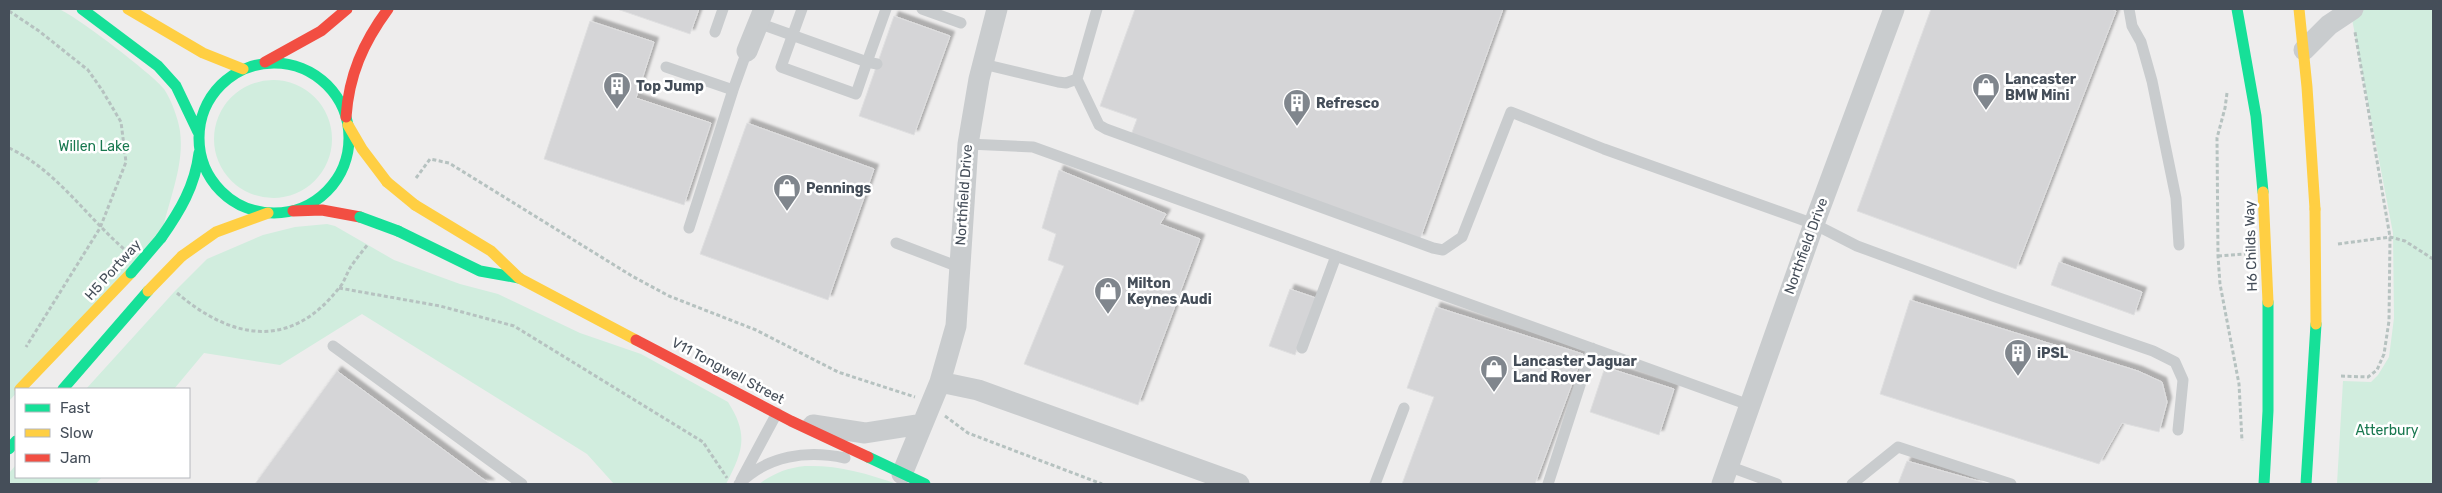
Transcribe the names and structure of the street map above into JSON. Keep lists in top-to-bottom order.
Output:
{
  "streets": {
    "main road": ["H6 Childs Way", "H5 Portway", "V11 Tongwell Street"],
    "street": ["Northfield Drive"]
  },
  "crossings": [
    ["Northfield Drive", "V11 Tongwell Street"],
    ["H5 Portway", "V11 Tongwell Street"]
  ],
  "parks": ["Willen Lake", "Atterbury"],
  "places": {
    "building": ["Top Jump", "Refresco", "iPSL"],
    "shop": [
      "Lancaster BMW Mini",
      "Pennings",
      "Milton Keynes Audi",
      "Lancaster Jaguar Land Rover"
    ]
  },
  "legend": ["Fast", "Slow", "Jam"]
}
